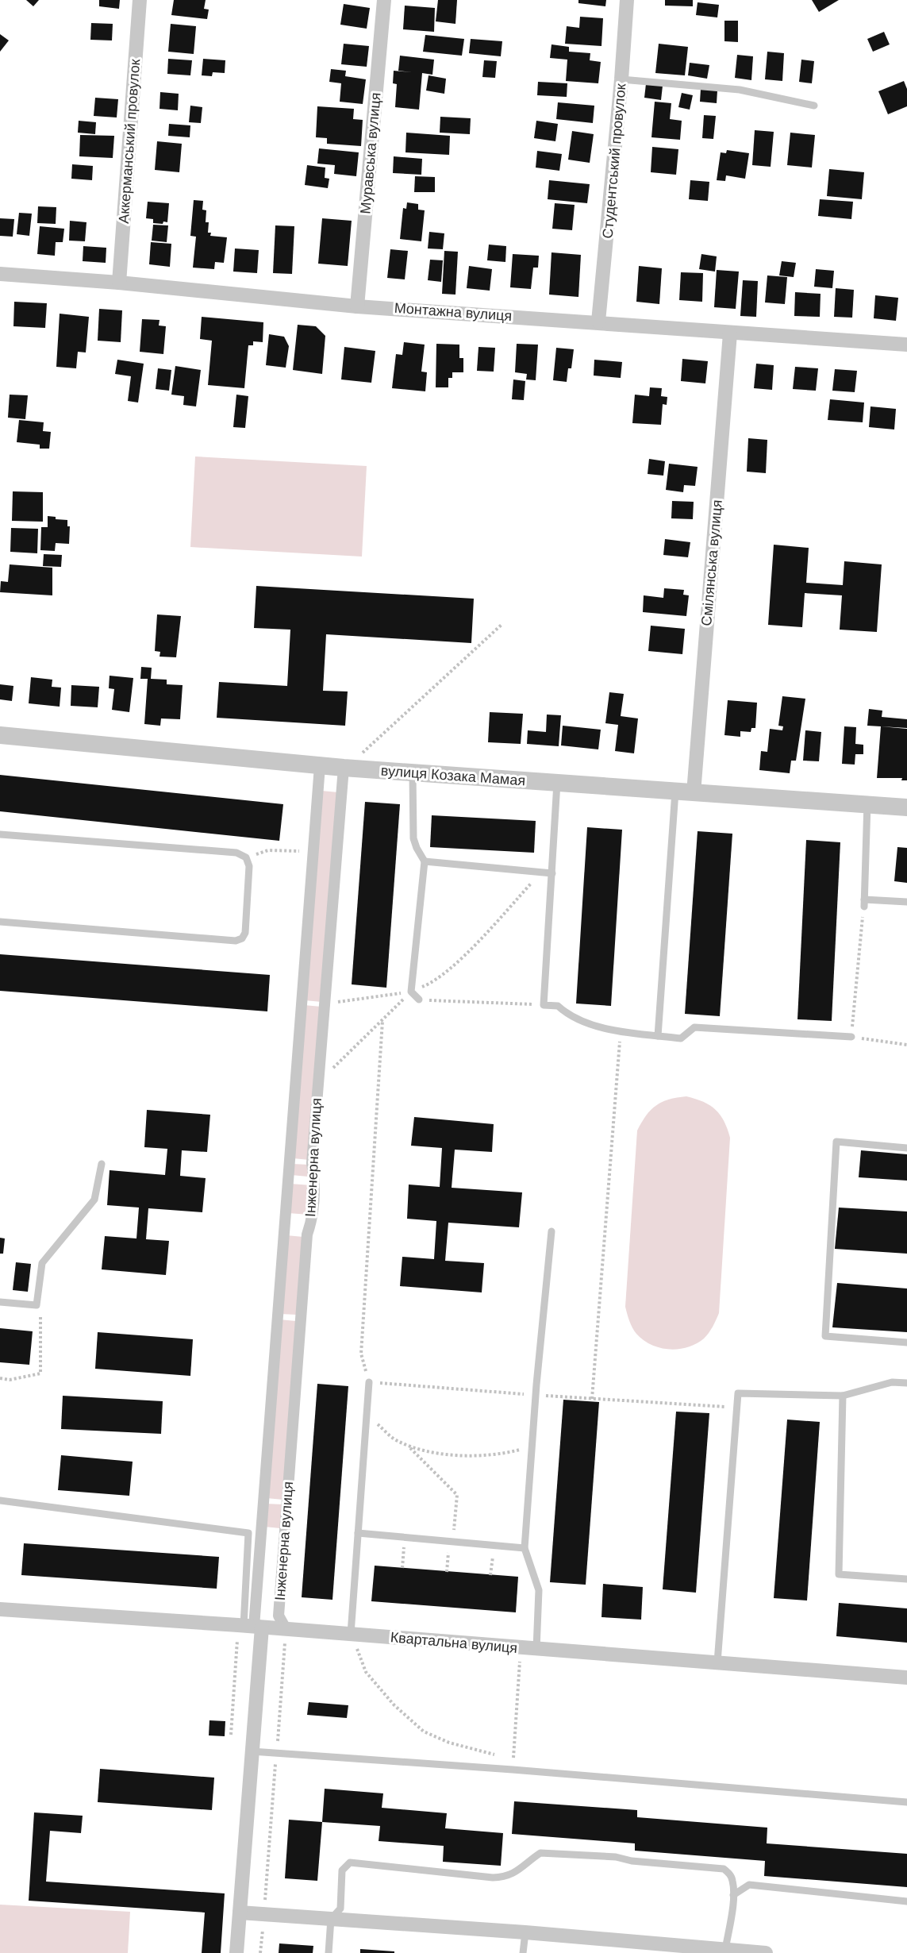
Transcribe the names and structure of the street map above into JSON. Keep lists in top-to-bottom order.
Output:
{
  "streets": {
    "street": [
      "Аккерманський провулок",
      "Муравська вулиця",
      "Студентський провулок",
      "Монтажна вулиця",
      "Смілянська вулиця",
      "вулиця Козака Мамая",
      "Інженерна вулиця",
      "Квартальна вулиця"
    ]
  },
  "crossings": [
    ["Аккерманський провулок", "Монтажна вулиця"],
    ["Муравська вулиця", "Монтажна вулиця"],
    ["Студентський провулок", "Монтажна вулиця"],
    ["Монтажна вулиця", "Смілянська вулиця"],
    ["Смілянська вулиця", "вулиця Козака Мамая"],
    ["вулиця Козака Мамая", "Інженерна вулиця"],
    ["Інженерна вулиця", "Квартальна вулиця"]
  ]
}
